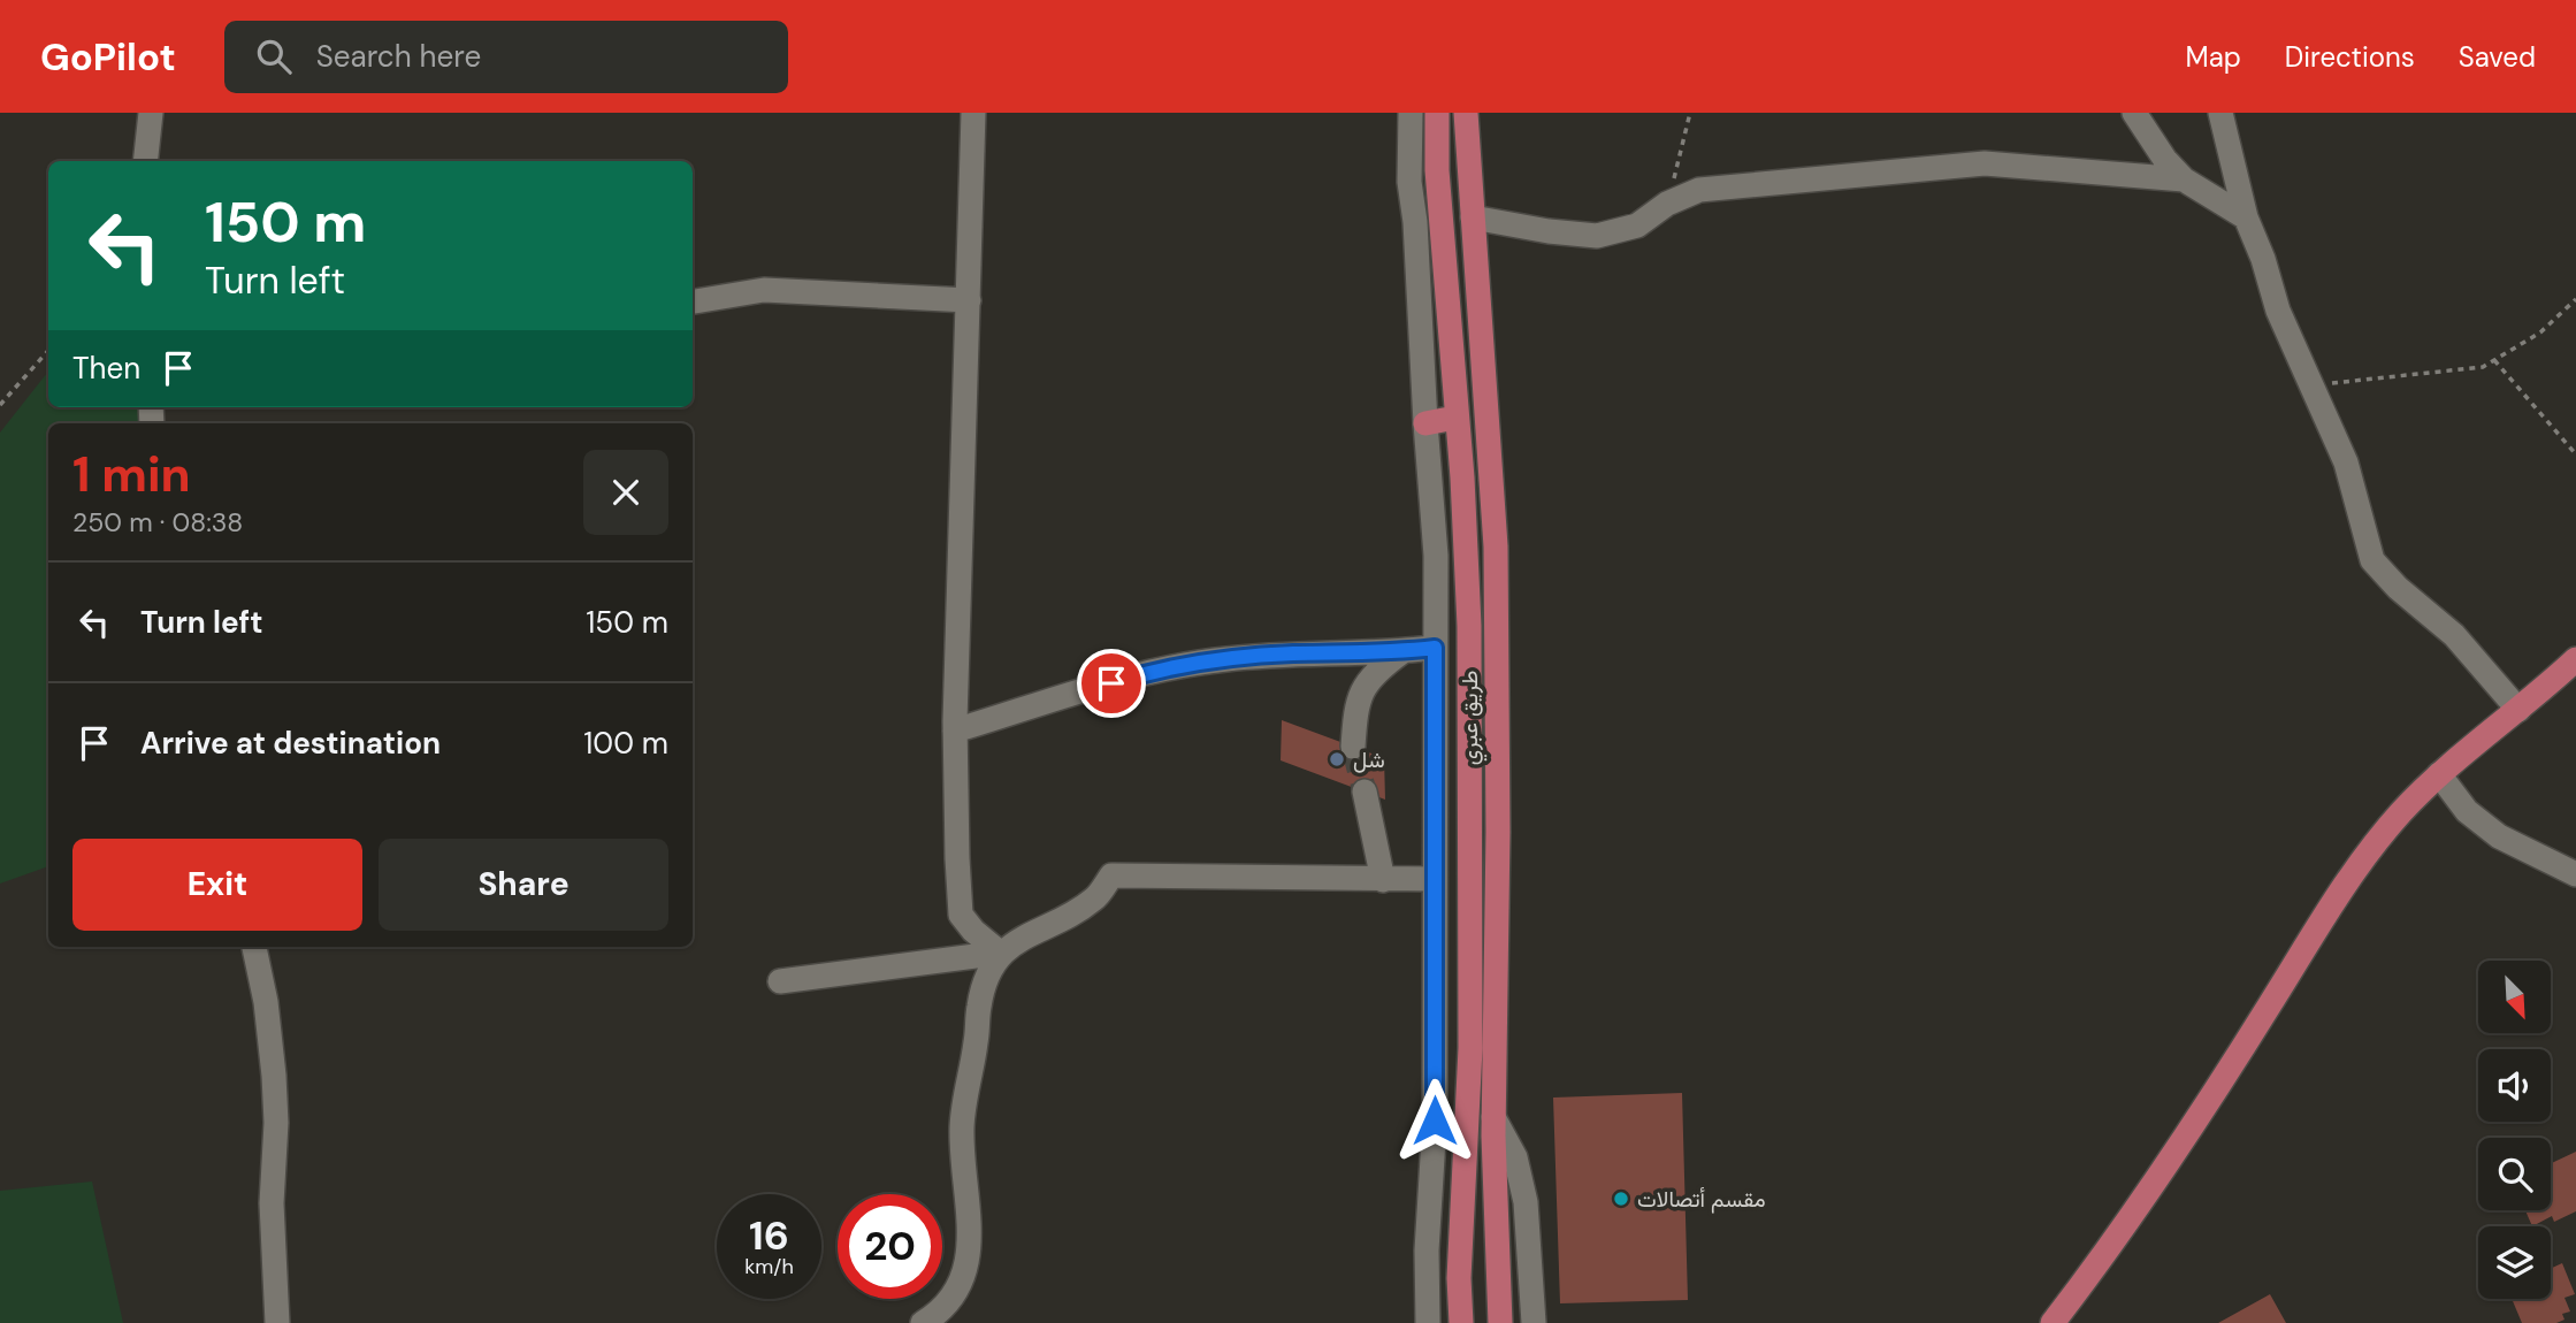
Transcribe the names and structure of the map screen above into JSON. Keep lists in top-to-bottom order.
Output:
{
  "streets": {
    "main road": ["طريق عبري"]
  },
  "places": ["شل", "مقسم أتصالات"],
  "north": "bottom right",
  "page": {
    "header": "GoPilot",
    "search": "Search here",
    "nav": ["Map", "Directions", "Saved"],
    "turn": ["150 m", "Turn left"],
    "then": "Then",
    "heading": ["1 min", "250 m · 08:38"],
    "list": [
      {
        "name": "Turn left",
        "value": "150 m"
      },
      {
        "name": "Arrive at destination",
        "value": "100 m"
      }
    ],
    "buttons": ["Exit", "Share"],
    "speed": "16 km/h",
    "limit": "20"
  }
}
